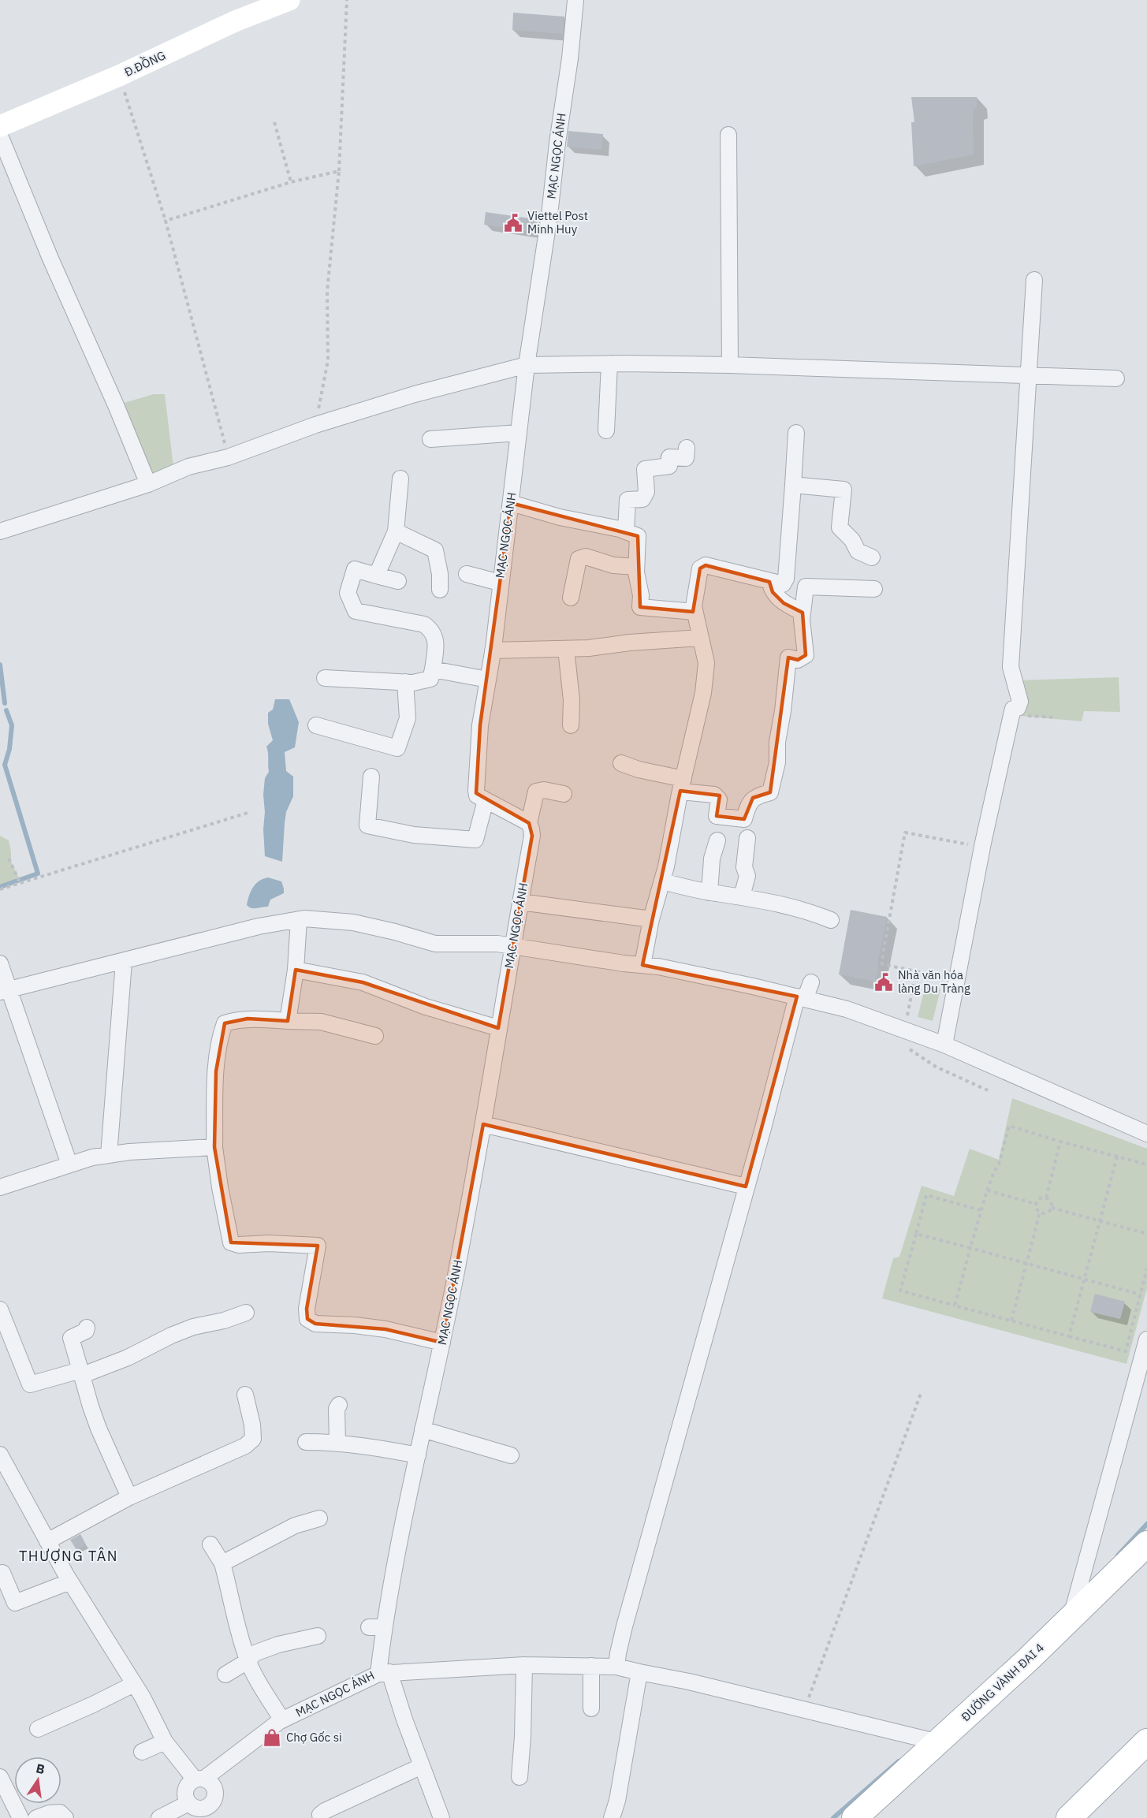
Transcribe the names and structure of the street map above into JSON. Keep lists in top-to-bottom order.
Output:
{
  "streets": {
    "main road": ["ĐƯỜNG VÀNH ĐAI 4"],
    "street": ["Đ.ĐỒNG", "MẠC NGỌC ÁNH"]
  },
  "districts": ["THƯỢNG TÂN"],
  "places": {
    "public building": ["Viettel Post Minh Huy", "Nhà văn hóa làng Du Tràng"],
    "shop": ["Chợ Gốc si"]
  },
  "north": "top"
}
